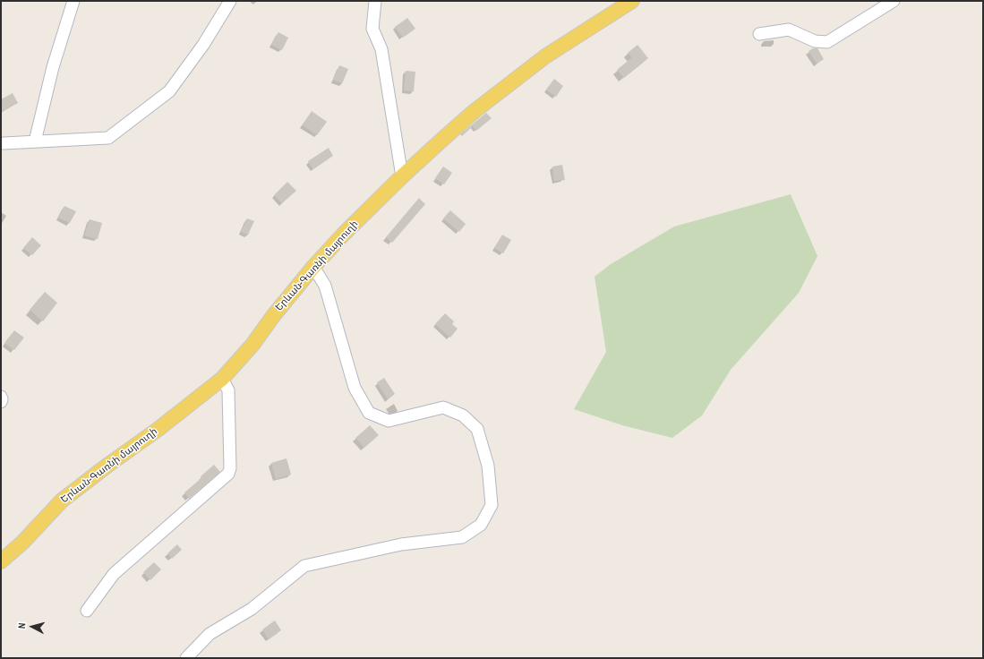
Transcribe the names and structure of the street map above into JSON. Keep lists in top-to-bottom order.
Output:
{
  "streets": {
    "main road": ["Երևան-Գառնի մայրուղի"]
  },
  "north": "left"
}
